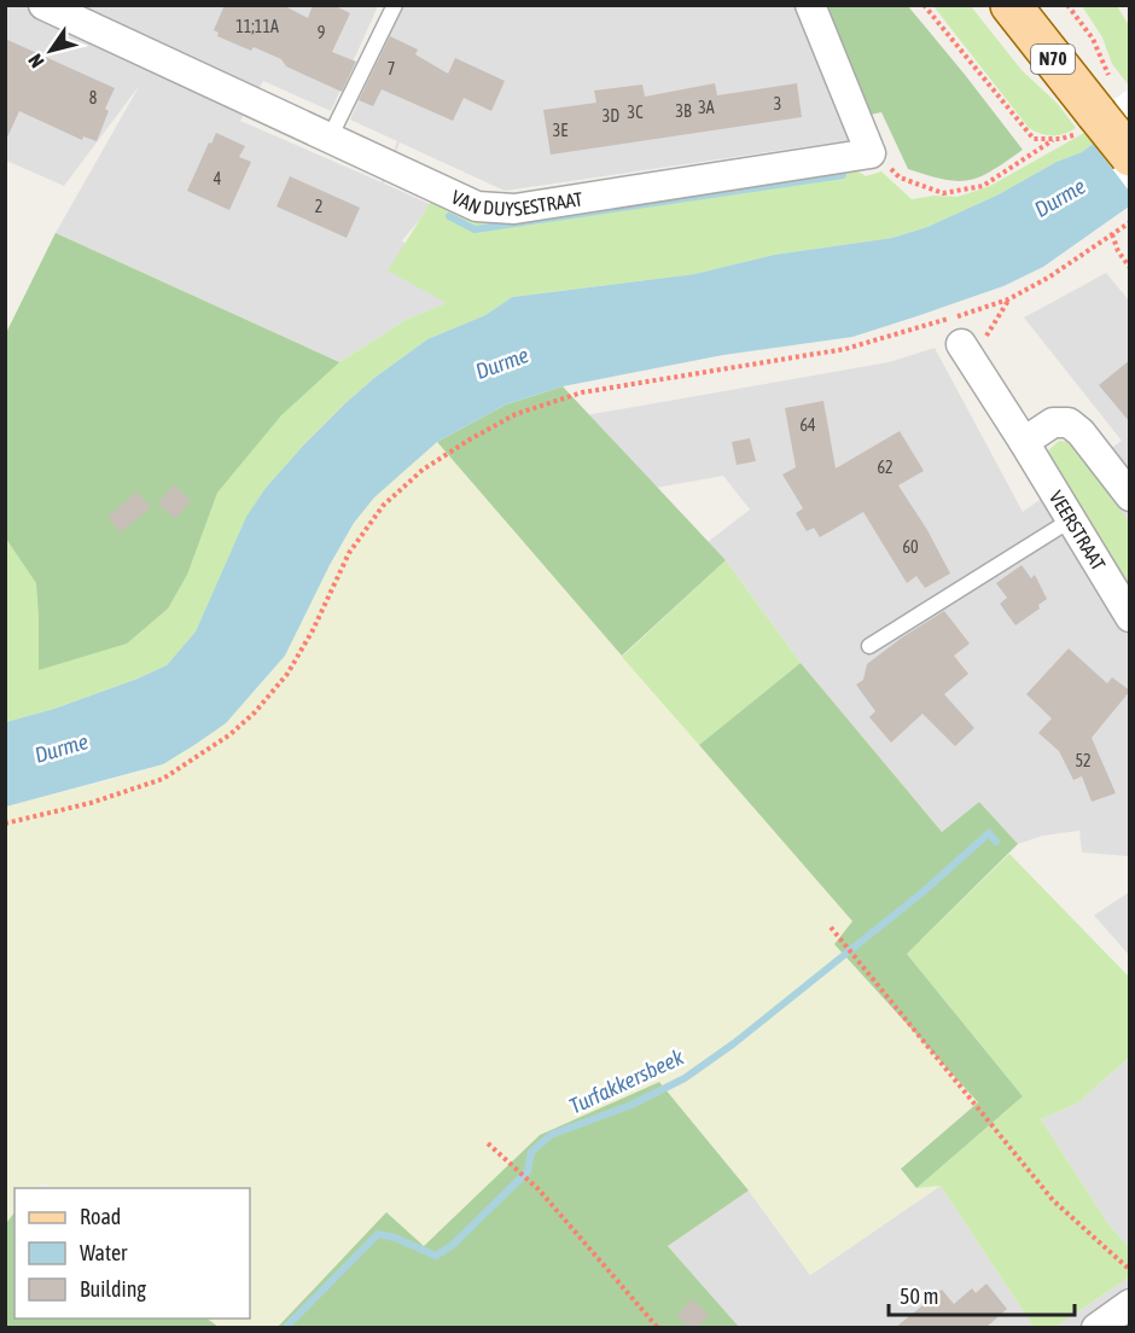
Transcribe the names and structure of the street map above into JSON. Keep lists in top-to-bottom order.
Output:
{
  "streets": {
    "main road": ["N70"],
    "street": ["VAN DUYSESTRAAT", "VEERSTRAAT"]
  },
  "water": ["Durme", "Turfakkersbeek"],
  "house_numbers": [
    "11;11A",
    "9",
    "7",
    "8",
    "3",
    "3A",
    "3B",
    "3C",
    "3D",
    "3E",
    "4",
    "2",
    "64",
    "62",
    "60",
    "52"
  ],
  "legend": ["Road", "Water", "Building"],
  "scale_bar": "50 m",
  "north": "bottom left"
}
